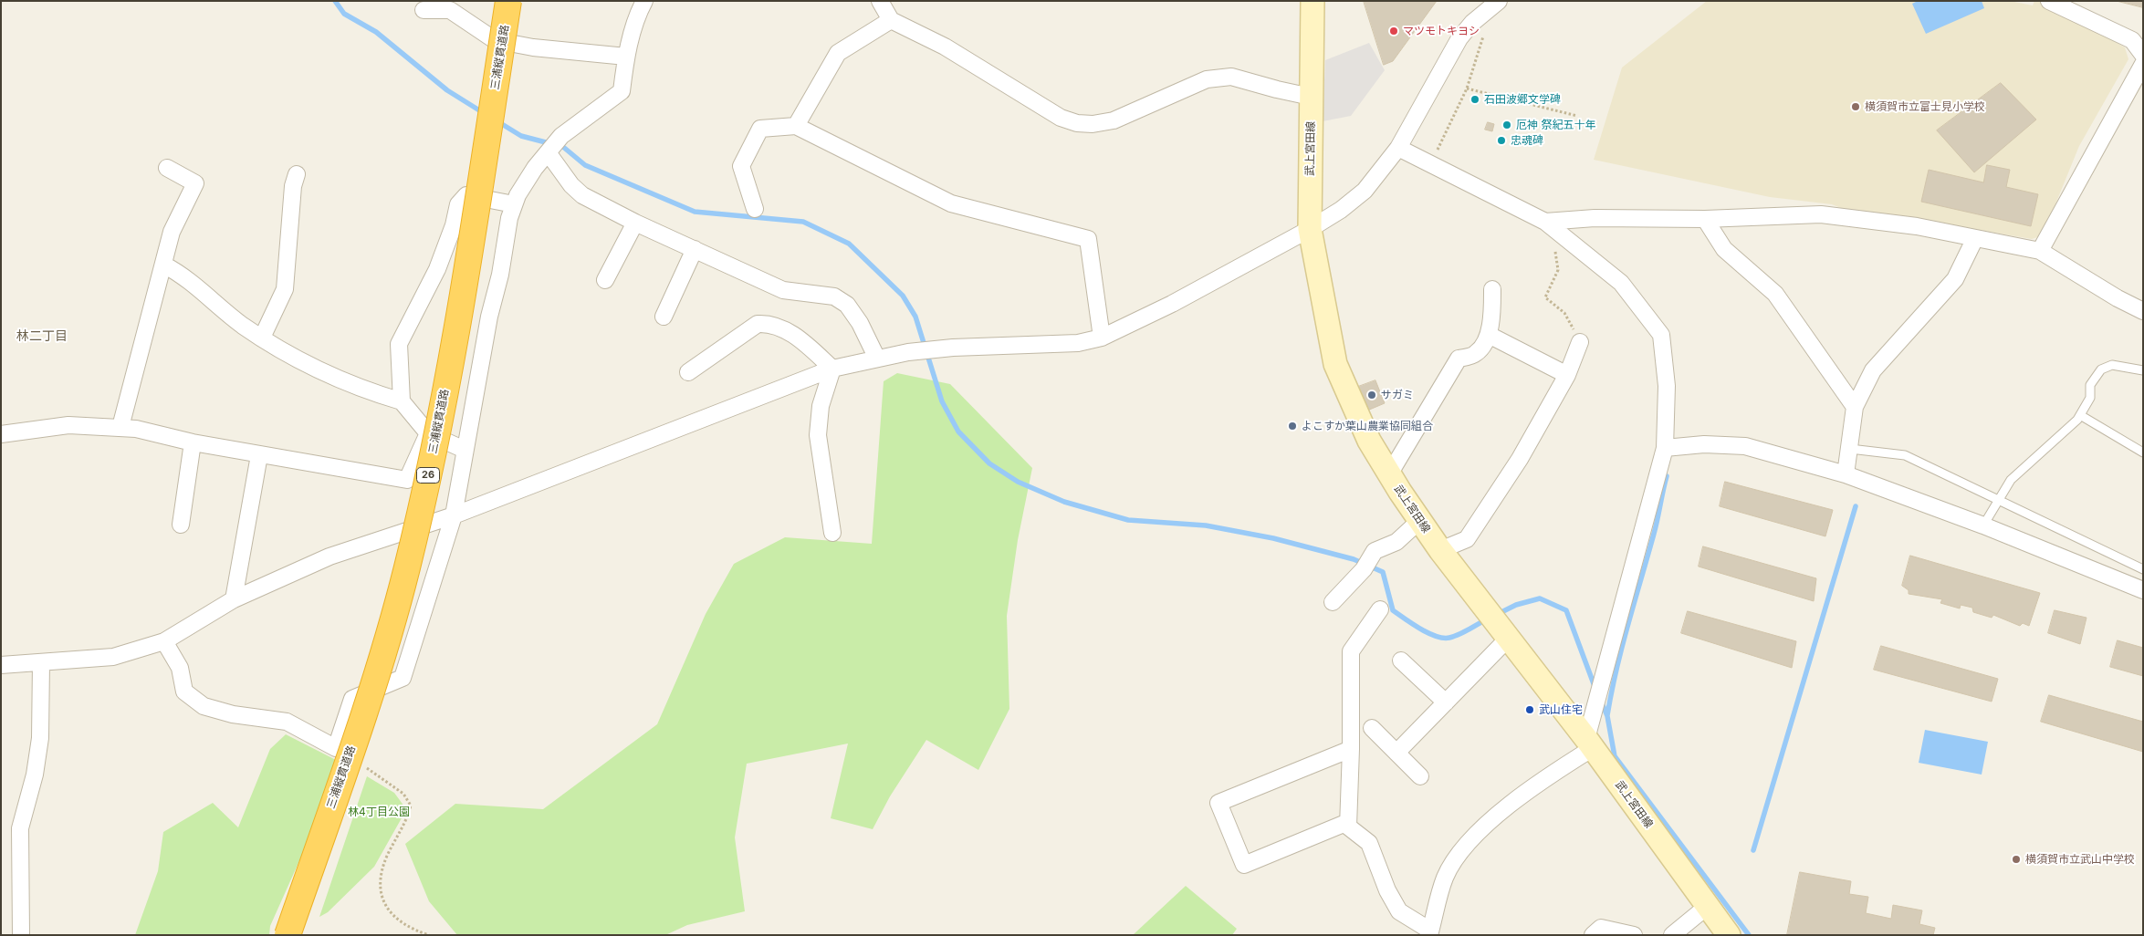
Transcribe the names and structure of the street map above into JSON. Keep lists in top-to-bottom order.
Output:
{
  "streets": {
    "highway": ["三浦縦貫道路", "26"],
    "main road": ["武上宮田線"]
  },
  "districts": ["林二丁目"],
  "parks": ["林4丁目公園"],
  "places": [
    "マツモトキヨシ",
    "石田波郷文学碑",
    "横須賀市立富士見小学校",
    "厄神 祭紀五十年",
    "忠魂碑",
    "サガミ",
    "よこすか葉山農業協同組合",
    "武山住宅",
    "横須賀市立武山中学校"
  ]
}
